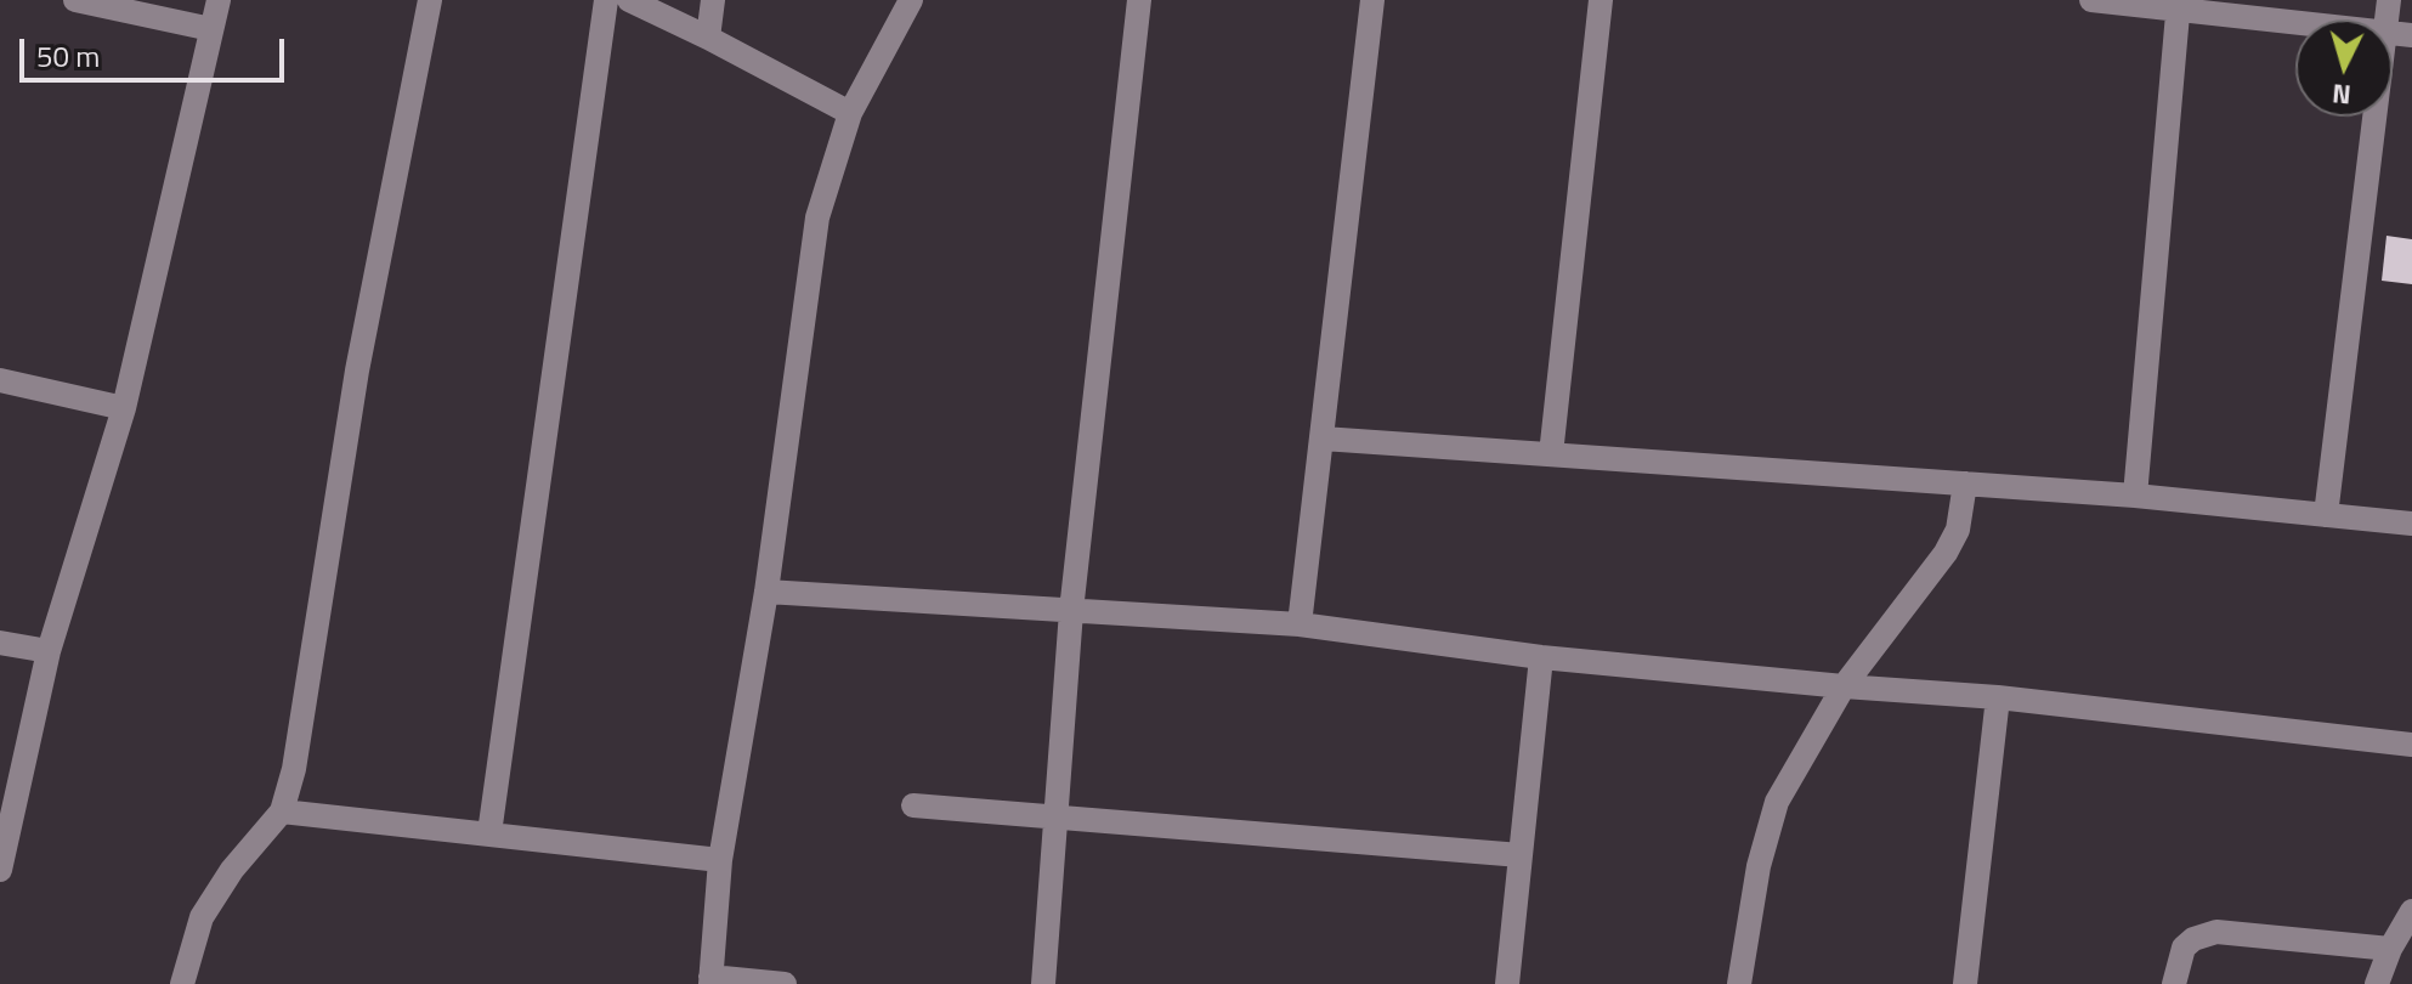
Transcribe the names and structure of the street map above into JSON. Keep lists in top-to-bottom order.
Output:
{
  "scale_bar": "50 m",
  "north": "bottom"
}
